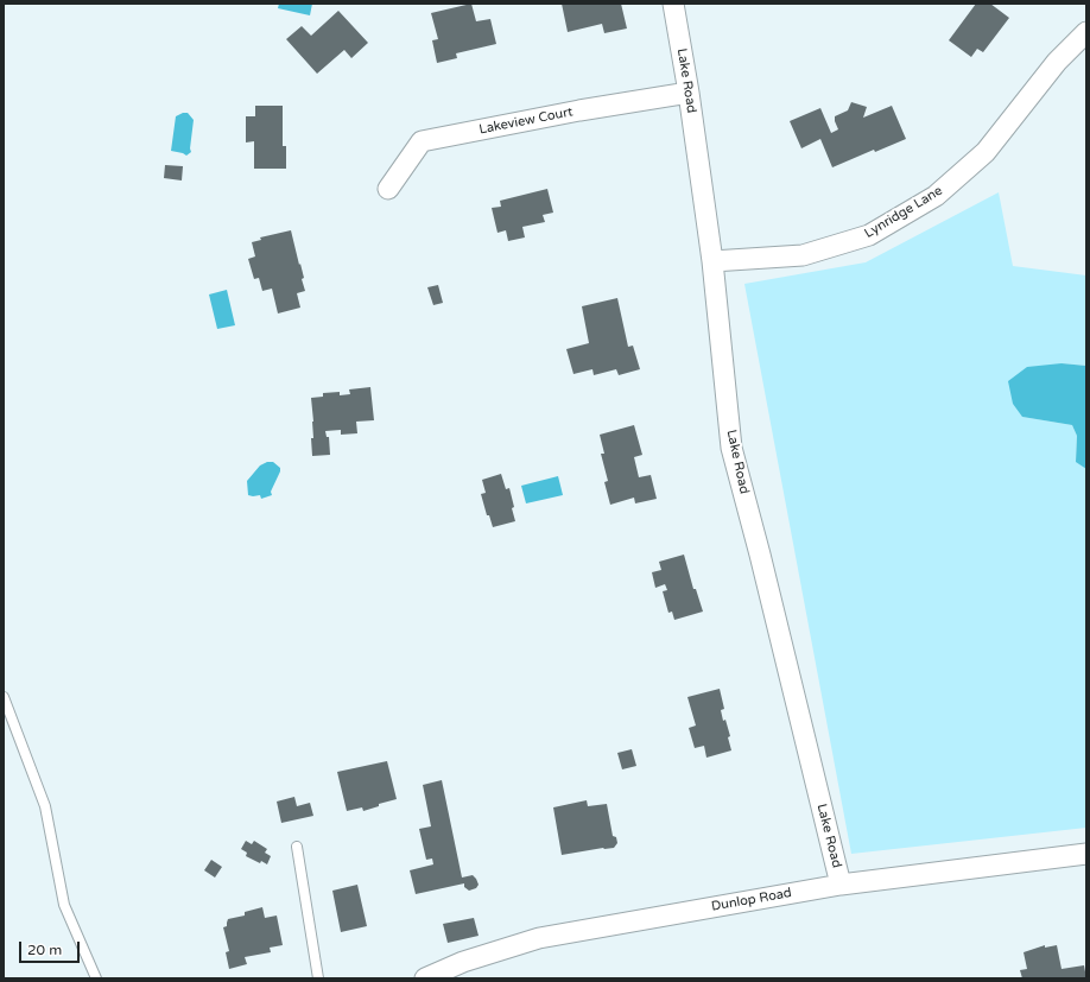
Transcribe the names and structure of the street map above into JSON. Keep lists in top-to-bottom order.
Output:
{
  "streets": {
    "street": [
      "Lake Road",
      "Lakeview Court",
      "Lynridge Lane",
      "Dunlop Road"
    ]
  },
  "crossings": [
    ["Lake Road", "Lakeview Court"],
    ["Lake Road", "Lynridge Lane"],
    ["Lake Road", "Dunlop Road"]
  ],
  "scale_bar": "20 m"
}
